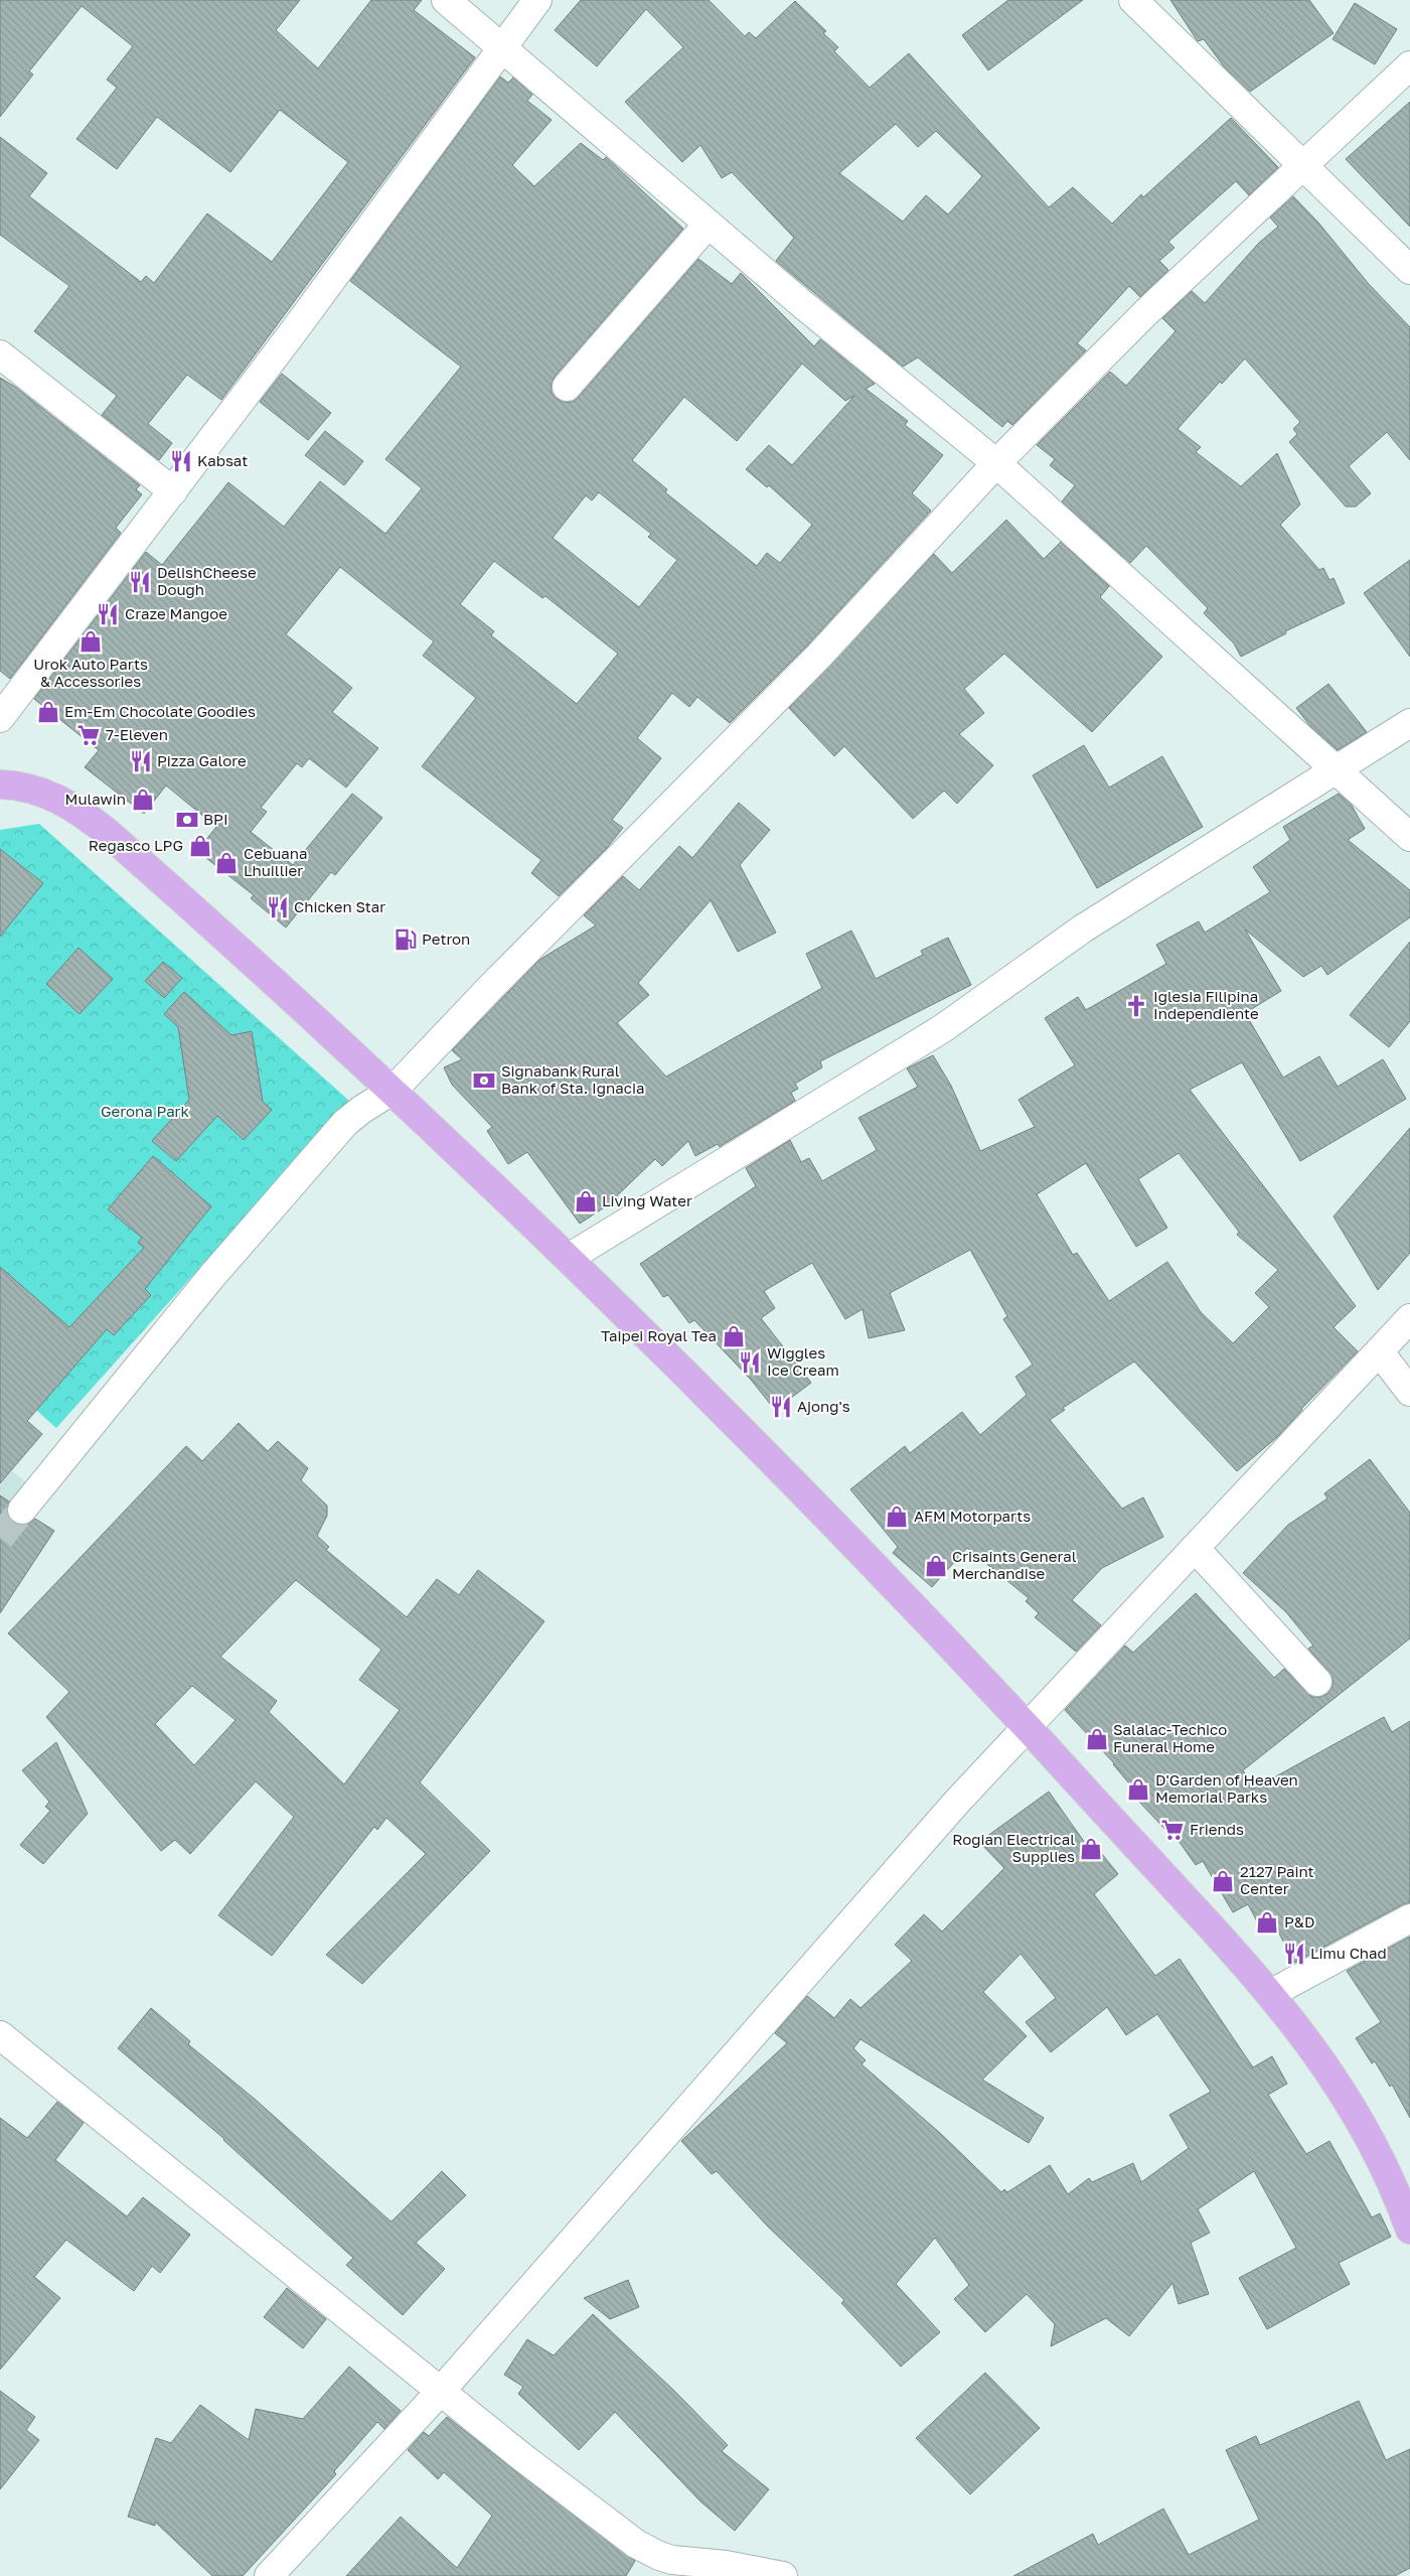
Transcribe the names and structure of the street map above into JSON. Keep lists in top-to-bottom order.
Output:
{
  "parks": ["Gerona Park"],
  "places": {
    "restaurant": [
      "Kabsat",
      "DelishCheese Dough",
      "Craze Mangoe",
      "Pizza Galore",
      "Chicken Star",
      "Wiggles Ice Cream",
      "Ajong's",
      "Limu Chad"
    ],
    "shop": [
      "Urok Auto Parts & Accessories",
      "Em-Em Chocolate Goodies",
      "Mulawin",
      "Regasco LPG",
      "Cebuana Lhuillier",
      "Living Water",
      "Taipei Royal Tea",
      "AFM Motorparts",
      "Crisaints General Merchandise",
      "Salalac-Techico Funeral Home",
      "D'Garden of Heaven Memorial Parks",
      "Rogian Electrical Supplies",
      "2127 Paint Center",
      "P&D"
    ],
    "supermarket": ["7-Eleven", "Friends"],
    "bank": ["BPI", "Signabank Rural Bank of Sta. Ignacia"],
    "fuel station": ["Petron"],
    "church": ["Iglesia Filipina Independiente"]
  }
}
